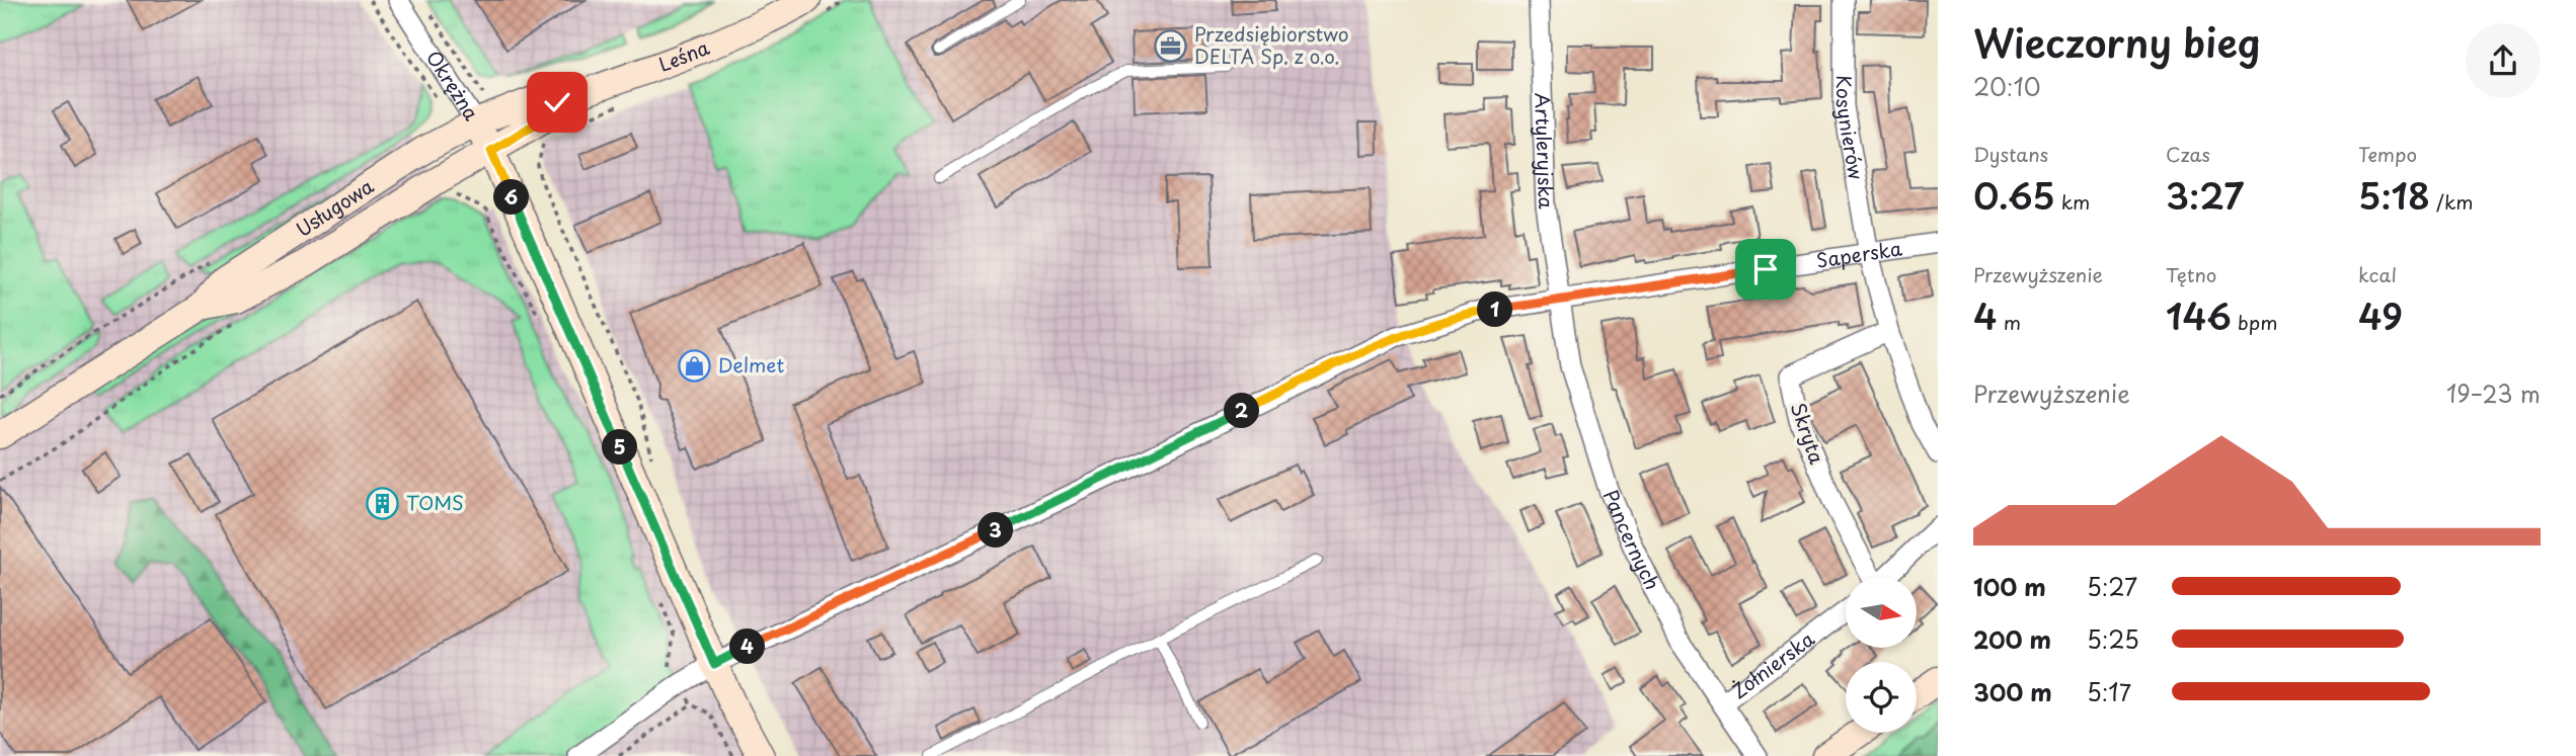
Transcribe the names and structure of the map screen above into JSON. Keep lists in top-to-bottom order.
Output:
{
  "streets": {
    "street": [
      "Leśna",
      "Okrężna",
      "Kosynierów",
      "Artyleryjska",
      "Usługowa",
      "Saperska",
      "Skryta",
      "Pancernych",
      "Żołnierska"
    ]
  },
  "crossings": [
    ["Leśna", "Okrężna"],
    ["Leśna", "Usługowa"],
    ["Okrężna", "Usługowa"],
    ["Okrężna", "Saperska"],
    ["Kosynierów", "Saperska"],
    ["Artyleryjska", "Saperska"],
    ["Artyleryjska", "Pancernych"],
    ["Saperska", "Pancernych"],
    ["Pancernych", "Żołnierska"]
  ],
  "places": {
    "office": ["Przedsiębiorstwo DELTA Sp. z o.o."],
    "shop": ["Delmet"],
    "building": ["TOMS"]
  },
  "north": "right",
  "page": {
    "heading": ["Wieczorny bieg", "20:10"],
    "stats": [
      ["Dystans", "0.65 km"],
      ["Czas", "3:27"],
      ["Tempo", "5:18 /km"],
      ["Przewyższenie", "4 m"],
      ["Tętno", "146 bpm"],
      ["kcal", "49"]
    ],
    "pins": [
      "6",
      "1",
      "2",
      "5",
      "3",
      "4"
    ],
    "chart": ["Przewyższenie", "19–23 m"],
    "list": [
      {
        "name": "100 m",
        "note": "5:27"
      },
      {
        "name": "200 m",
        "note": "5:25"
      },
      {
        "name": "300 m",
        "note": "5:17"
      }
    ]
  }
}
